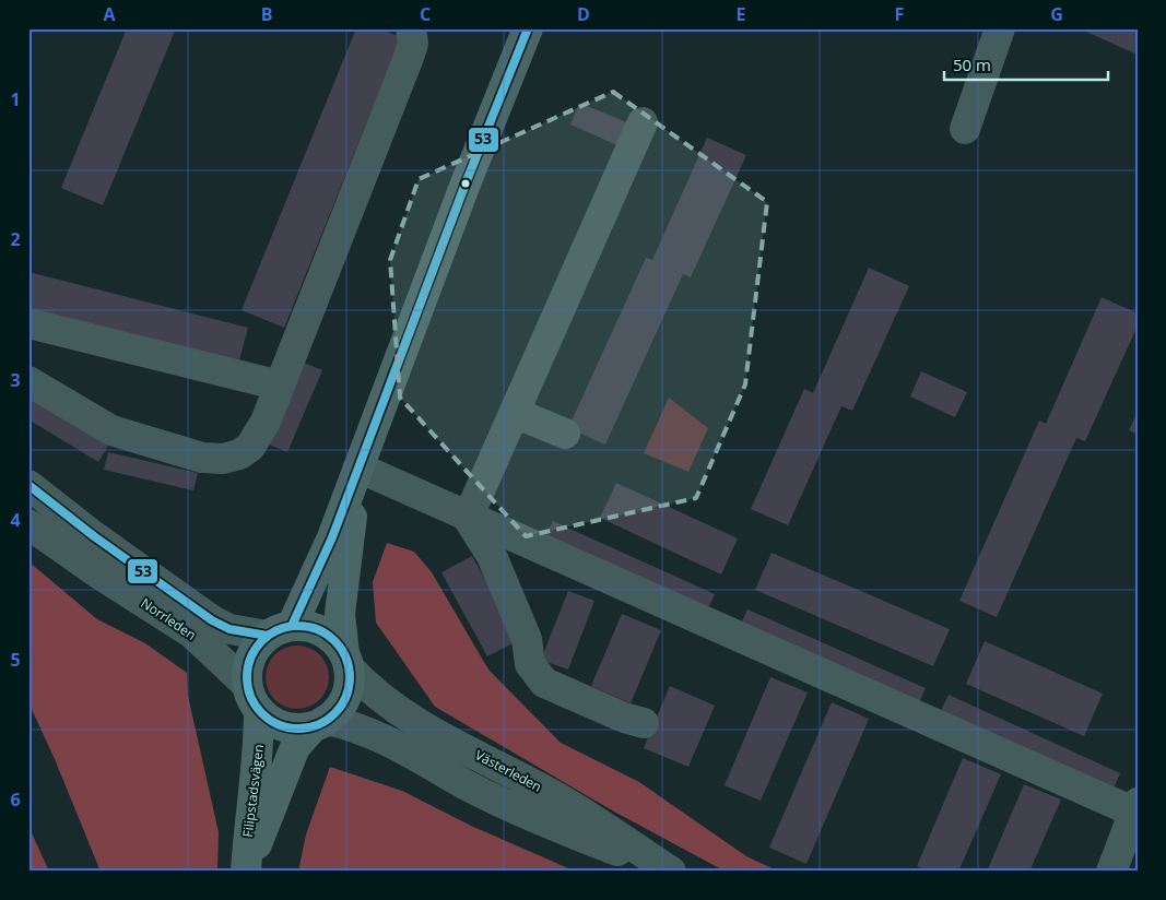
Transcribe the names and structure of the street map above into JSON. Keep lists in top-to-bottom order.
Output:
{
  "streets": {
    "main road": ["Filipstadsvägen"],
    "street": ["Norrleden", "Västerleden"]
  },
  "crossings": [
    ["Norrleden", "Västerleden"],
    ["Norrleden", "Filipstadsvägen"],
    ["Västerleden", "Filipstadsvägen"]
  ],
  "lines": ["transit line 53"],
  "scale_bar": "50 m",
  "grid": {
    "columns": [
      "A",
      "B",
      "C",
      "D",
      "E",
      "F",
      "G"
    ],
    "rows": [
      "1",
      "2",
      "3",
      "4",
      "5",
      "6"
    ]
  }
}
